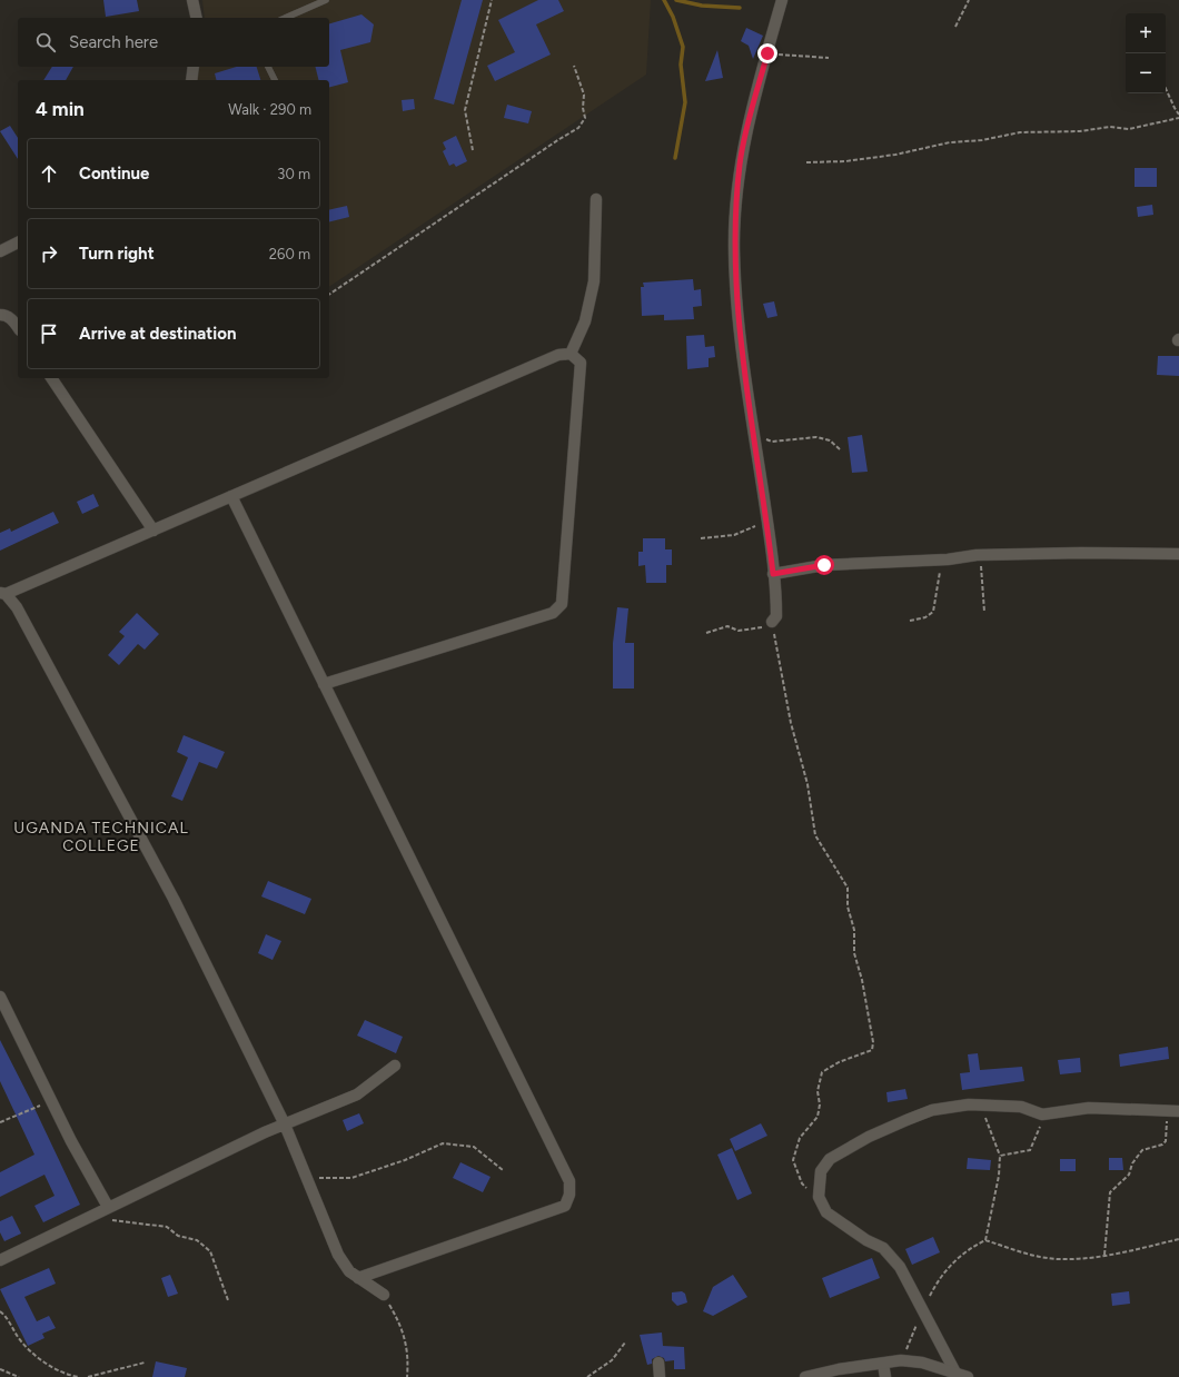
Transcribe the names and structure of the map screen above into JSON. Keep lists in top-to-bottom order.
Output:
{
  "districts": ["UGANDA TECHNICAL COLLEGE"],
  "page": {
    "map_buttons": ["+", "−"],
    "search": "Search here",
    "heading": ["4 min", "Walk · 290 m"],
    "list": [
      ["Continue", "30 m"],
      ["Turn right", "260 m"],
      "Arrive at destination"
    ]
  }
}
